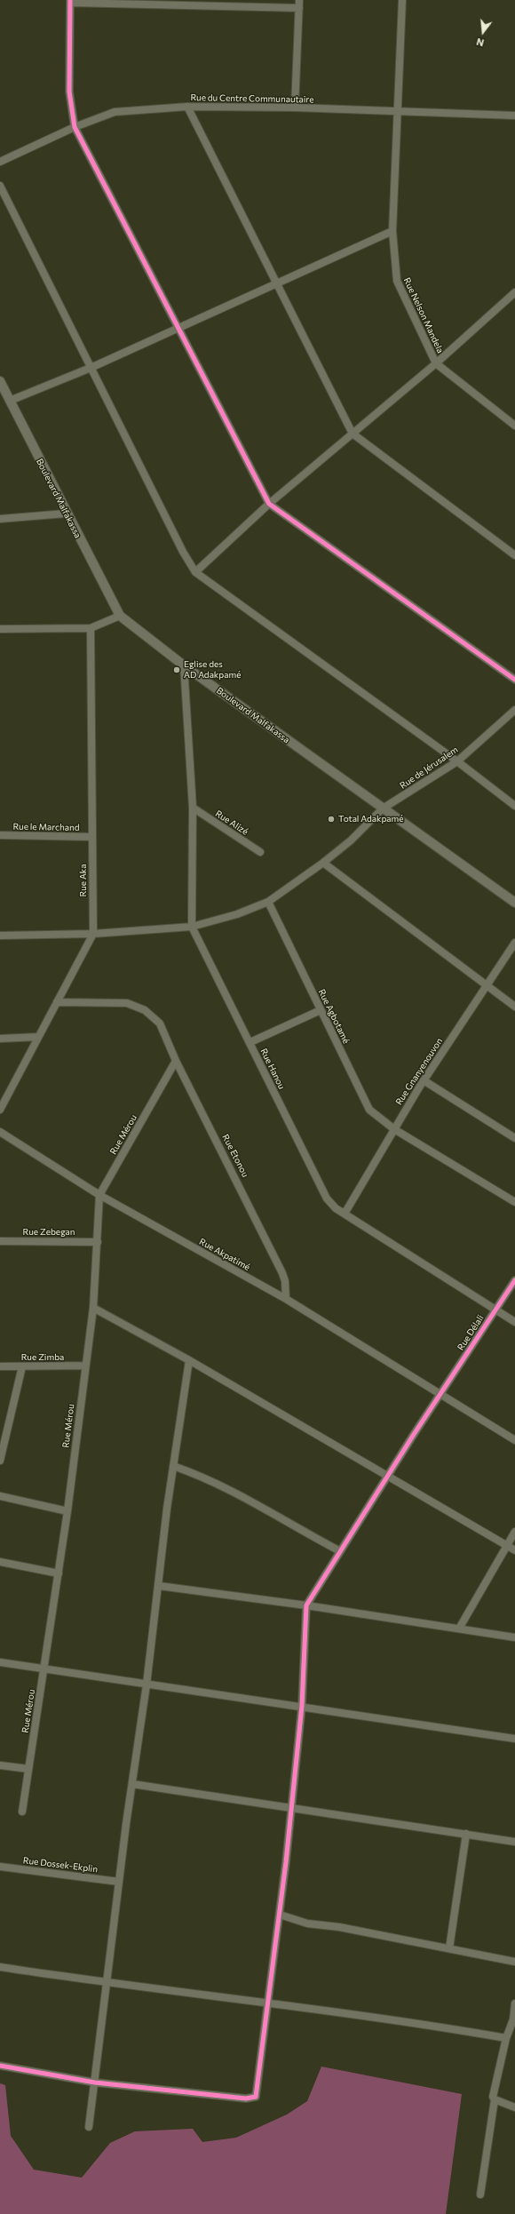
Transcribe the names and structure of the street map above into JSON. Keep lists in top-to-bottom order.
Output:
{
  "streets": {
    "street": [
      "Rue du Centre Communautaire",
      "Rue Nelson Mandela",
      "Boulevard Malfakassa",
      "Rue de Jérusalem",
      "Rue Alizé",
      "Rue le Marchand",
      "Rue Aka",
      "Rue Agbotamé",
      "Rue Hanou",
      "Rue Gnanyenouvon",
      "Rue Mérou",
      "Rue Etonou",
      "Rue Zebegan",
      "Rue Akpatimé",
      "Rue Délali",
      "Rue Zimba",
      "Rue Dossek-Ekplin"
    ]
  },
  "crossings": [
    ["Rue du Centre Communautaire", "Rue Nelson Mandela"],
    ["Boulevard Malfakassa", "Rue de Jérusalem"],
    ["Rue de Jérusalem", "Rue Aka"],
    ["Rue de Jérusalem", "Rue Agbotamé"],
    ["Rue de Jérusalem", "Rue Hanou"],
    ["Rue le Marchand", "Rue Aka"],
    ["Rue Aka", "Rue Etonou"],
    ["Rue Agbotamé", "Rue Gnanyenouvon"],
    ["Rue Hanou", "Rue Gnanyenouvon"],
    ["Rue Hanou", "Rue Délali"],
    ["Rue Mérou", "Rue Etonou"],
    ["Rue Mérou", "Rue Zebegan"],
    ["Rue Mérou", "Rue Akpatimé"],
    ["Rue Mérou", "Rue Zimba"],
    ["Rue Etonou", "Rue Akpatimé"],
    ["Rue Akpatimé", "Rue Délali"]
  ],
  "places": ["Eglise des AD Adakpamé", "Total Adakpamé"],
  "north": "bottom"
}
